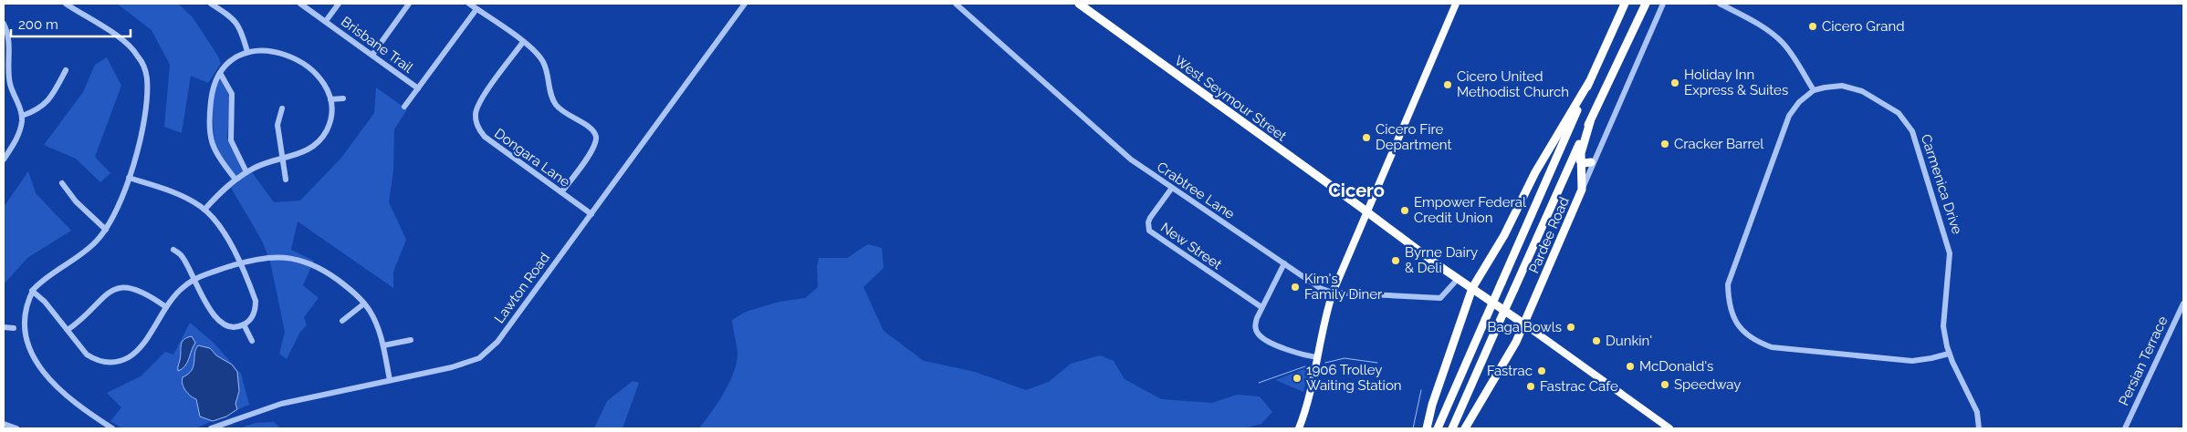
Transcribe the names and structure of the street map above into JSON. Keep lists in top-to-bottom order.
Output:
{
  "streets": {
    "highway": ["West Seymour Street", "Pardee Road"],
    "street": [
      "Brisbane Trail",
      "Dongara Lane",
      "Carmenica Drive",
      "Crabtree Lane",
      "New Street",
      "Lawton Road",
      "Persian Terrace"
    ]
  },
  "crossings": [
    ["West Seymour Street", "Crabtree Lane"],
    ["West Seymour Street", "Pardee Road"],
    ["Dongara Lane", "Lawton Road"],
    ["Crabtree Lane", "New Street"]
  ],
  "districts": ["Cicero"],
  "places": [
    "Cicero Grand",
    "Holiday Inn Express & Suites",
    "Cicero United Methodist Church",
    "Cicero Fire Department",
    "Cracker Barrel",
    "Empower Federal Credit Union",
    "Byrne Dairy & Deli",
    "Kim's Family Diner",
    "Baga Bowls",
    "Dunkin'",
    "McDonald's",
    "Fastrac",
    "1906 Trolley Waiting Station",
    "Speedway",
    "Fastrac Cafe"
  ],
  "scale_bar": "200 m"
}
